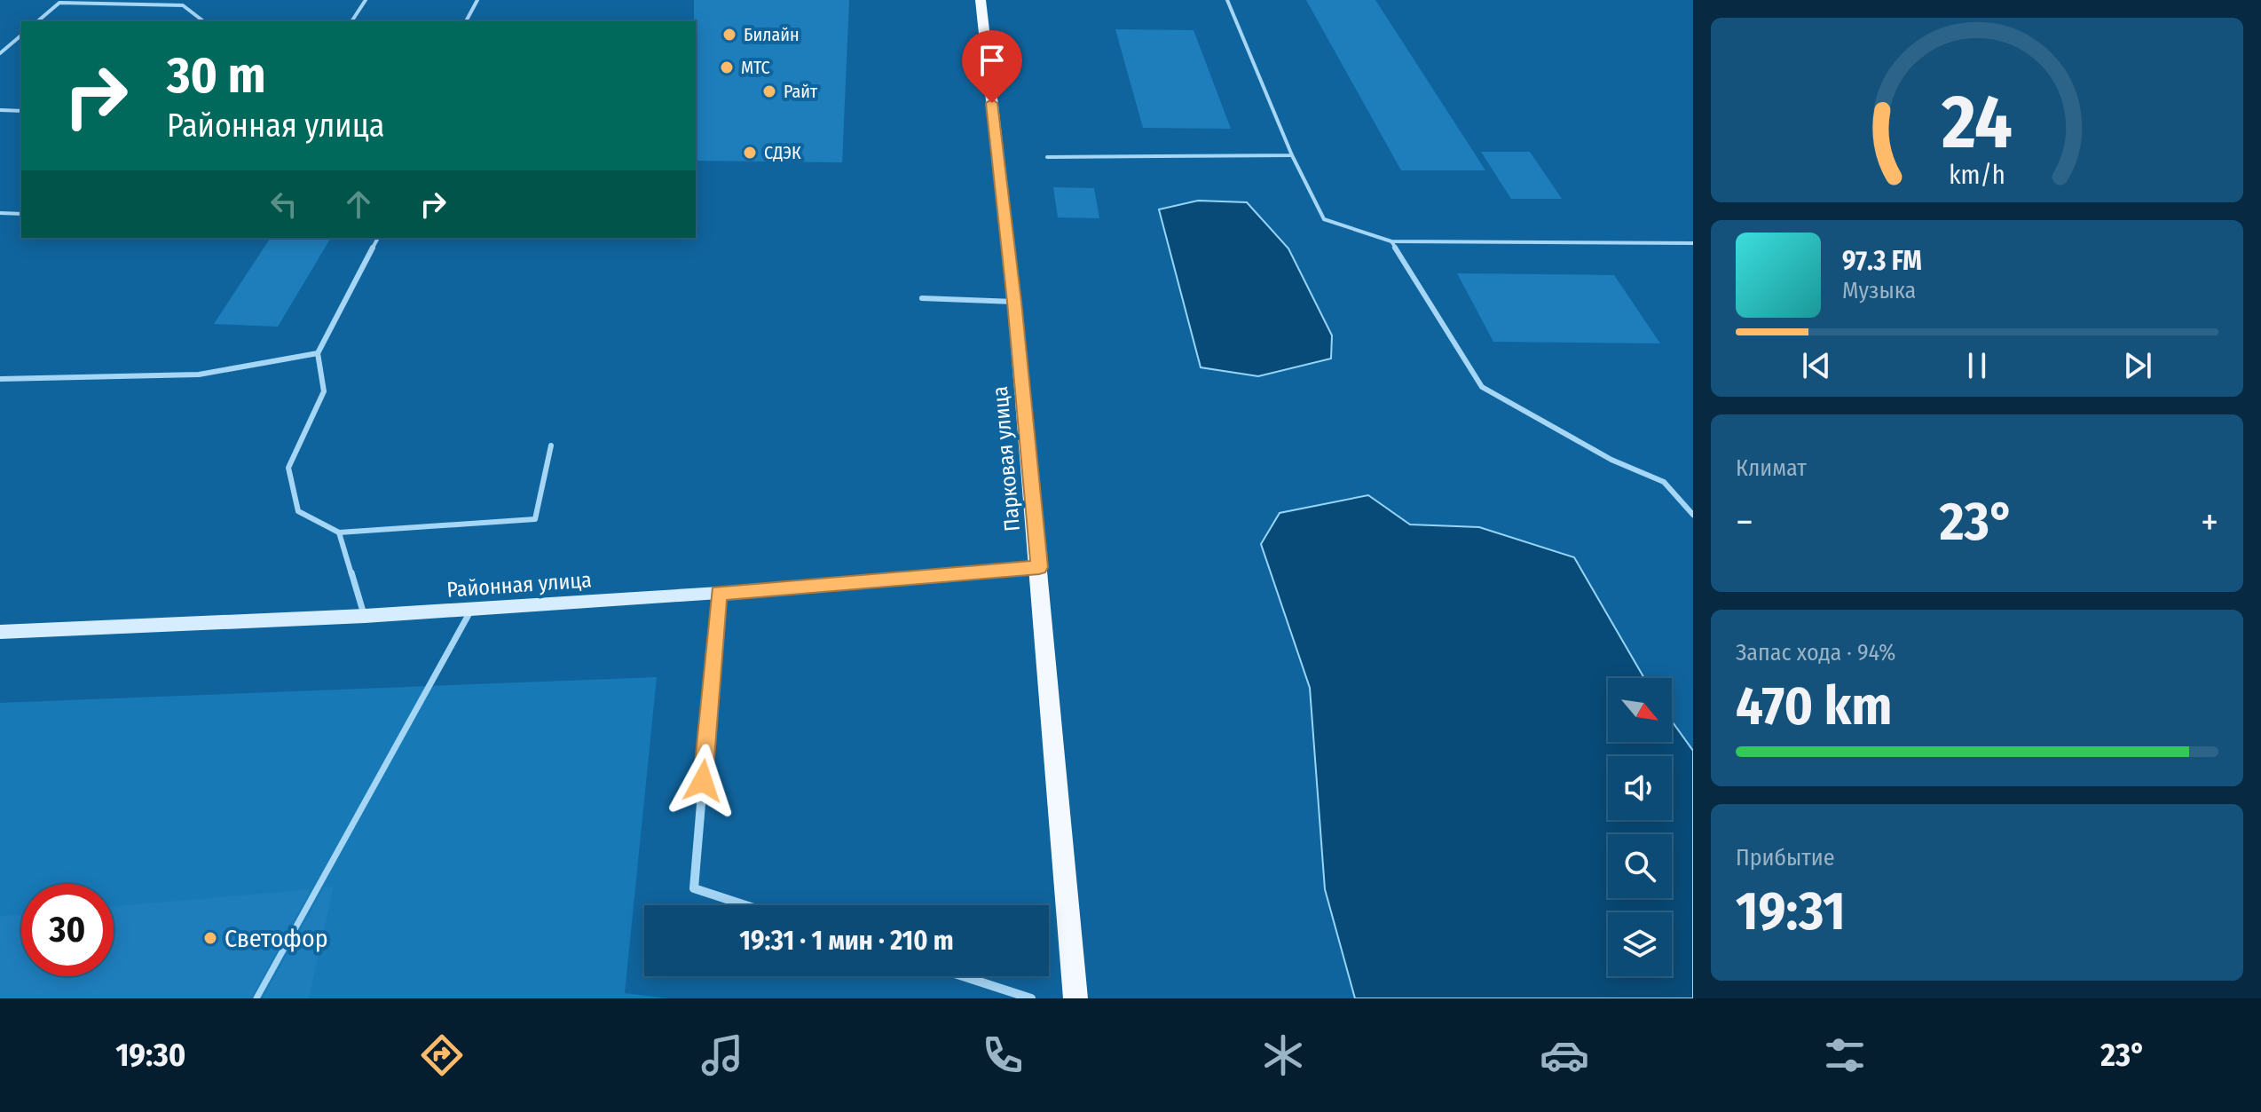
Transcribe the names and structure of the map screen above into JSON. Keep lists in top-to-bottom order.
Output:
{
  "streets": {
    "main road": ["Парковая улица", "Районная улица"]
  },
  "crossings": [
    ["Парковая улица", "Районная улица"]
  ],
  "places": [
    "Билайн",
    "МТС",
    "Райт",
    "СДЭК",
    "Светофор"
  ],
  "north": "bottom right",
  "page": {
    "turn": ["30 m", "Районная улица"],
    "song": ["97.3 FM", "Музыка"],
    "tile": [
      "Климат",
      ["Запас хода · 94%", "470 km"],
      ["Прибытие", "19:31"]
    ],
    "heat": ["−", "23°", "+"],
    "limit": "30",
    "trip": "19:31 · 1 мин · 210 m",
    "tabs": ["19:30", "23°"],
    "gauge": ["24", "km/h"]
  }
}
